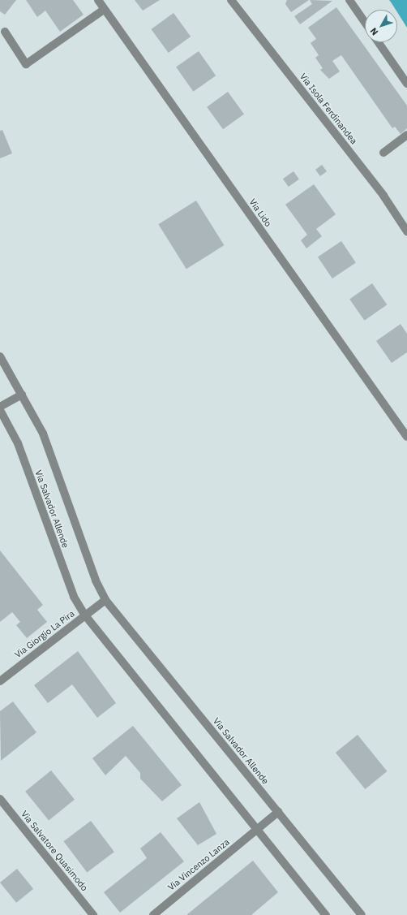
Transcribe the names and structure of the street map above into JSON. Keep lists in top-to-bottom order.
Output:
{
  "streets": {
    "street": [
      "Via Isola Ferdinandea",
      "Via Lido",
      "Via Salvador Allende",
      "Via Giorgio La Pira",
      "Via Salvatore Quasimodo",
      "Via Vincenzo Lanza"
    ]
  },
  "crossings": [
    ["Via Salvador Allende", "Via Giorgio La Pira"],
    ["Via Salvador Allende", "Via Vincenzo Lanza"]
  ],
  "north": "bottom left"
}
